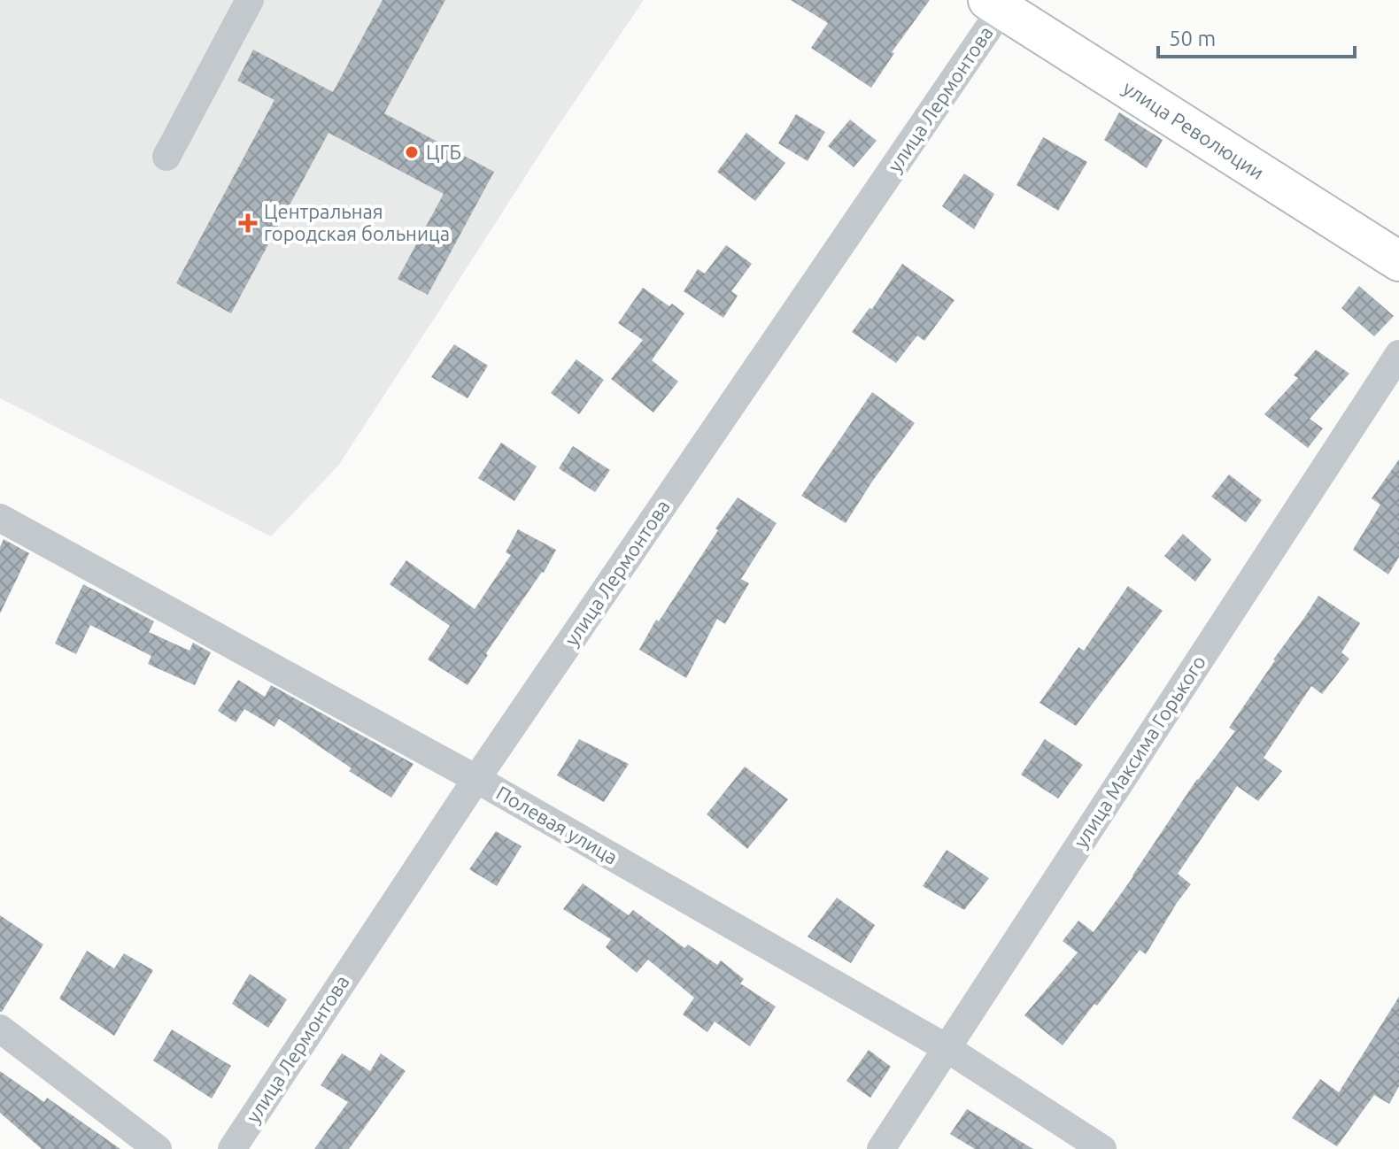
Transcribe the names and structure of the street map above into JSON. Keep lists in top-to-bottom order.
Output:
{
  "streets": {
    "street": [
      "улица Лермонтова",
      "улица Революции",
      "улица Максима Горького",
      "Полевая улица"
    ]
  },
  "crossings": [
    ["улица Лермонтова", "улица Революции"],
    ["улица Лермонтова", "Полевая улица"],
    ["улица Максима Горького", "Полевая улица"]
  ],
  "places": {
    "other": ["ЦГБ"],
    "health": ["Центральная городская больница"]
  },
  "scale_bar": "50 m"
}
